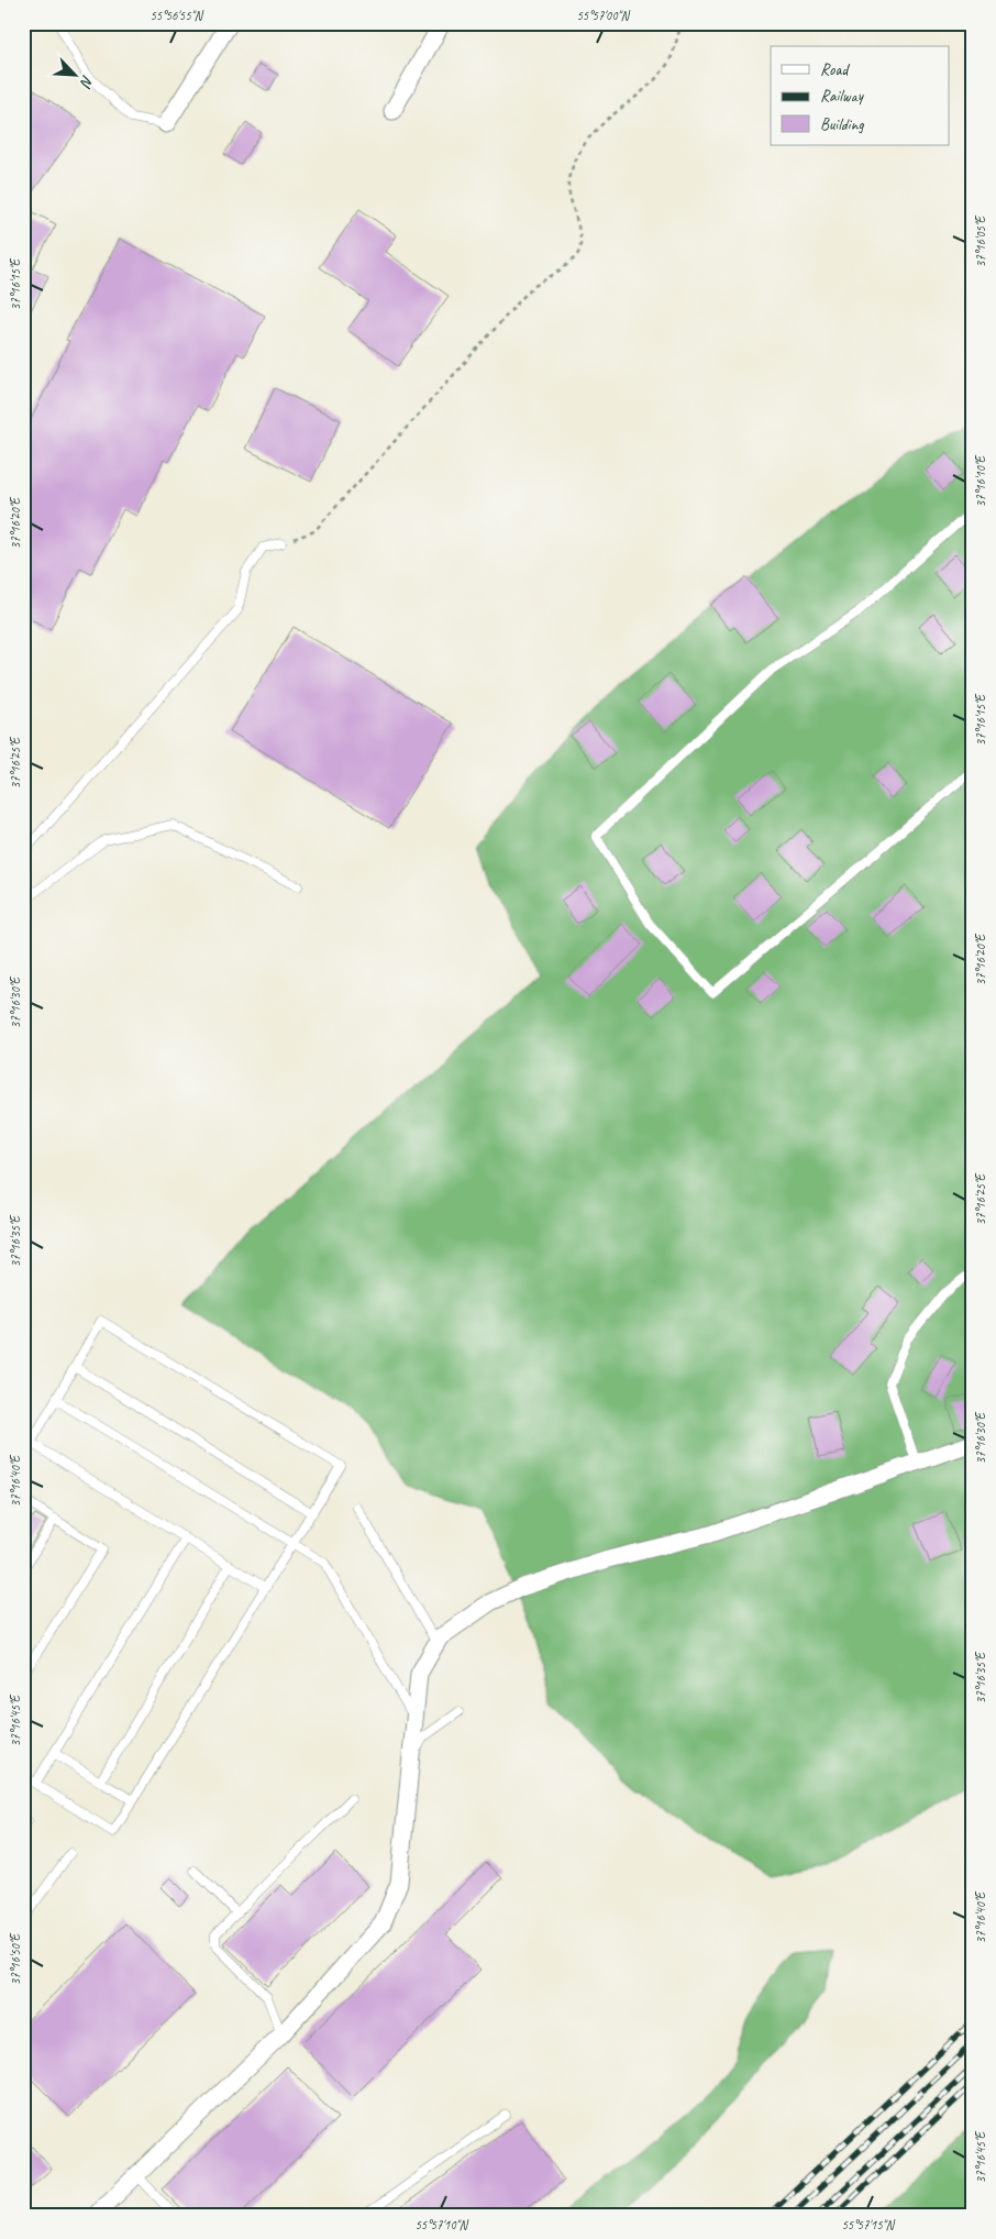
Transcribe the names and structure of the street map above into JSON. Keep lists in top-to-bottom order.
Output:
{
  "legend": ["Road", "Railway", "Building"],
  "north": "bottom right",
  "coordinates": [
    "55°56'55\"N",
    "55°57'00\"N",
    "37°16'05\"E",
    "37°16'15\"E",
    "37°16'10\"E",
    "37°16'20\"E",
    "37°16'25\"E",
    "37°16'30\"E",
    "37°16'35\"E",
    "37°16'40\"E",
    "37°16'45\"E",
    "37°16'50\"E",
    "55°57'10\"N",
    "55°57'15\"N"
  ]
}
